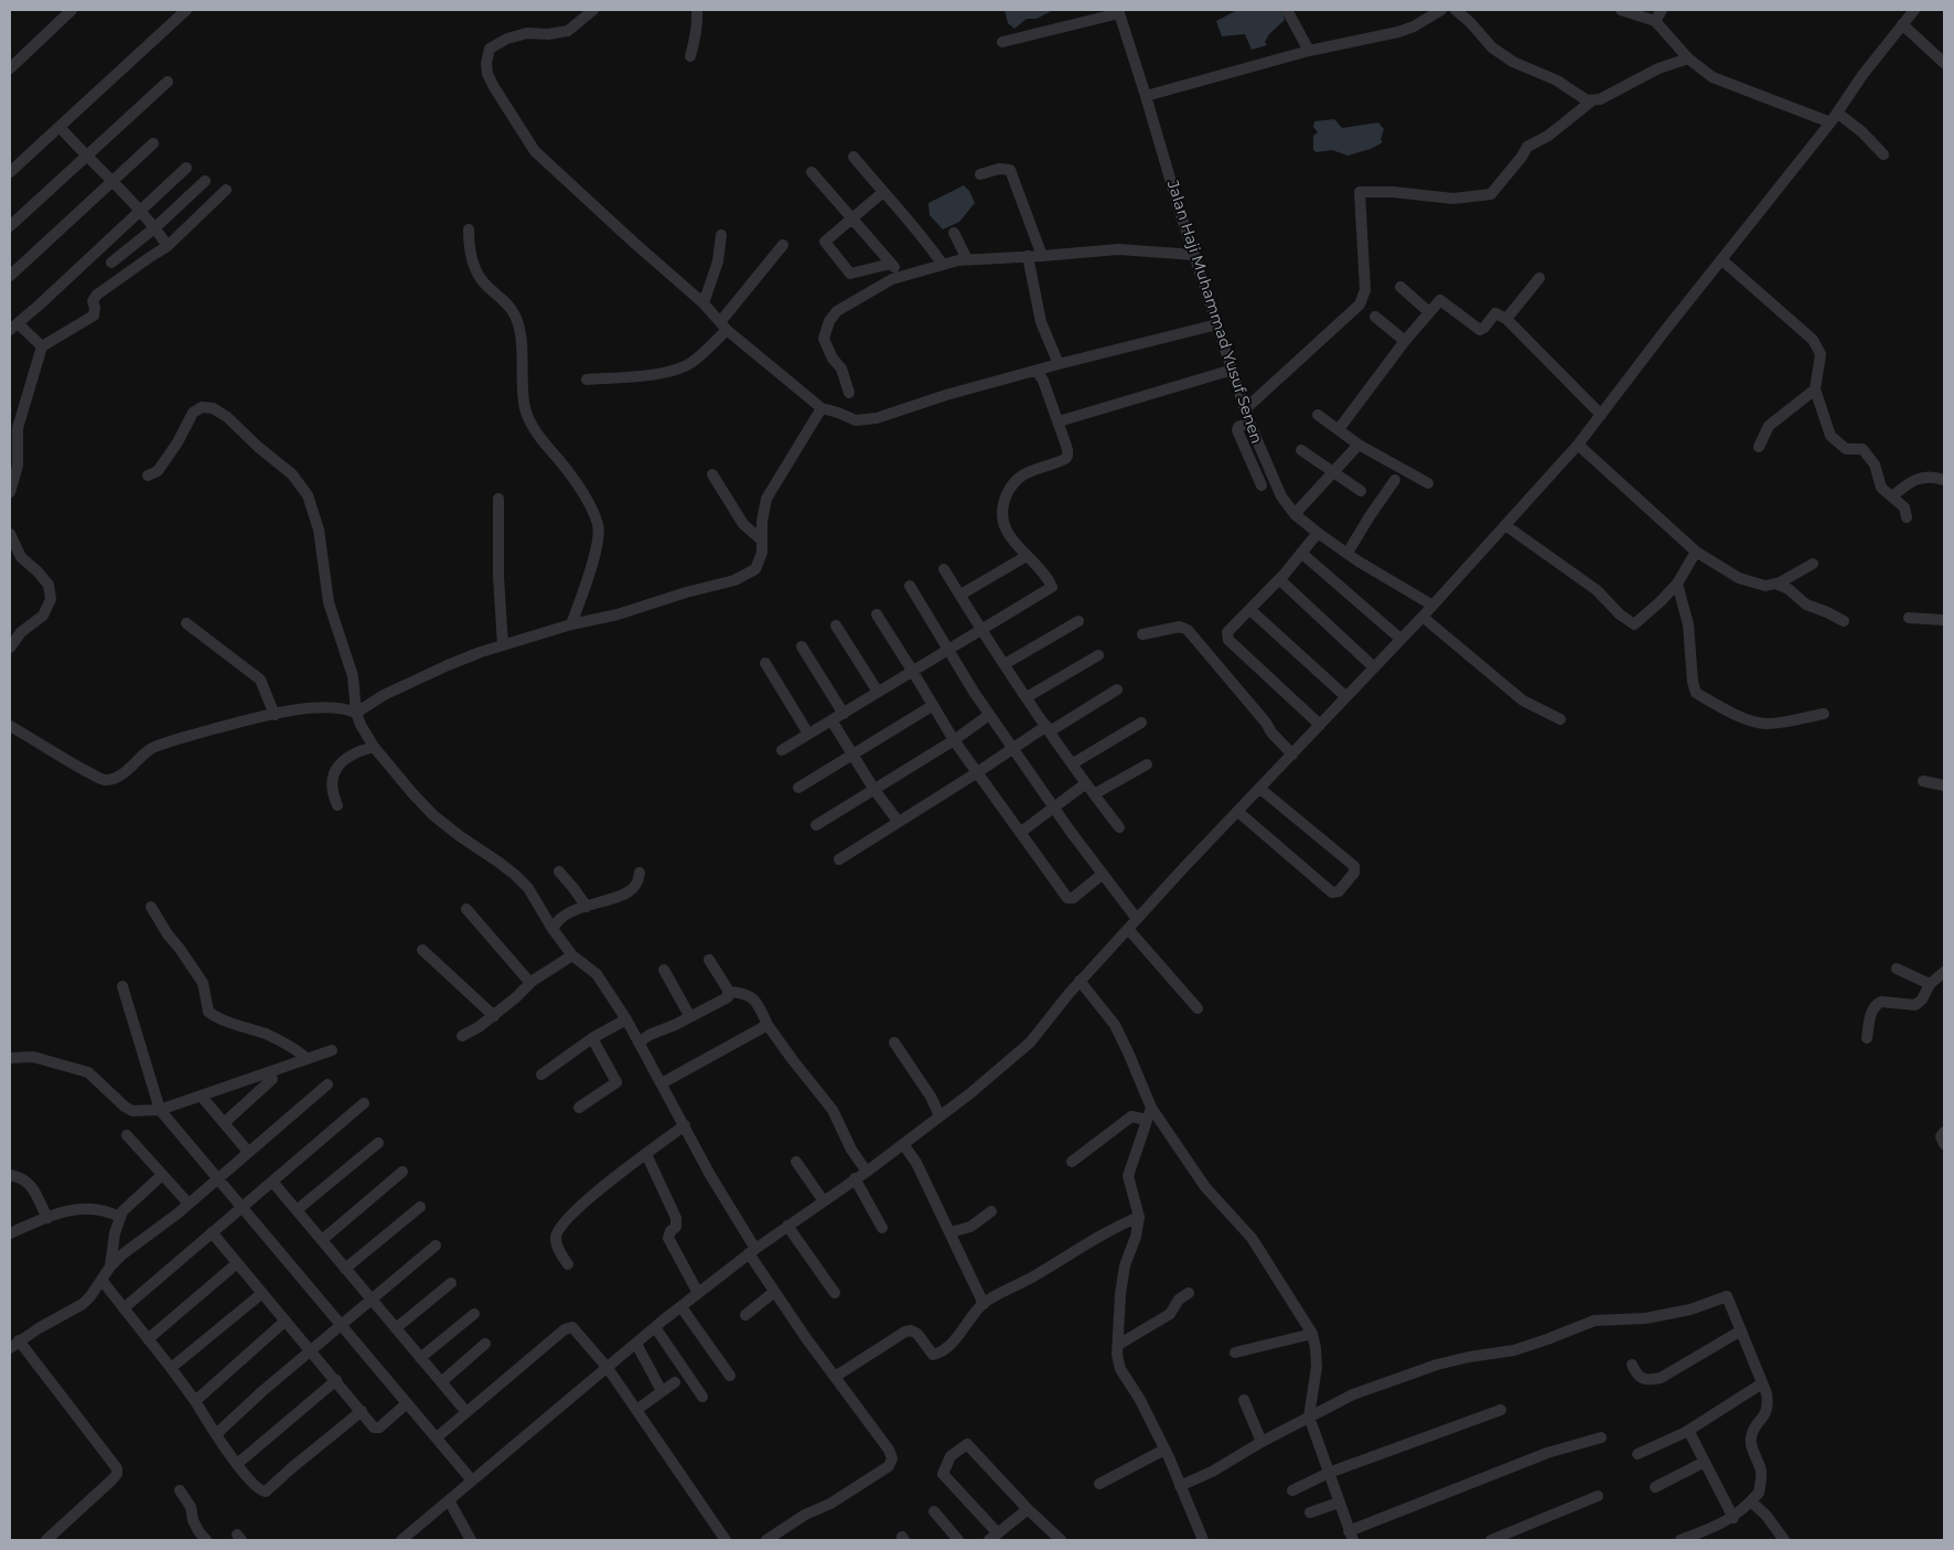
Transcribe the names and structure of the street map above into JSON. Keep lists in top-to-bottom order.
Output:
{
  "streets": {
    "street": ["Jalan Haji Muhammad Yusuf Senen"]
  }
}
